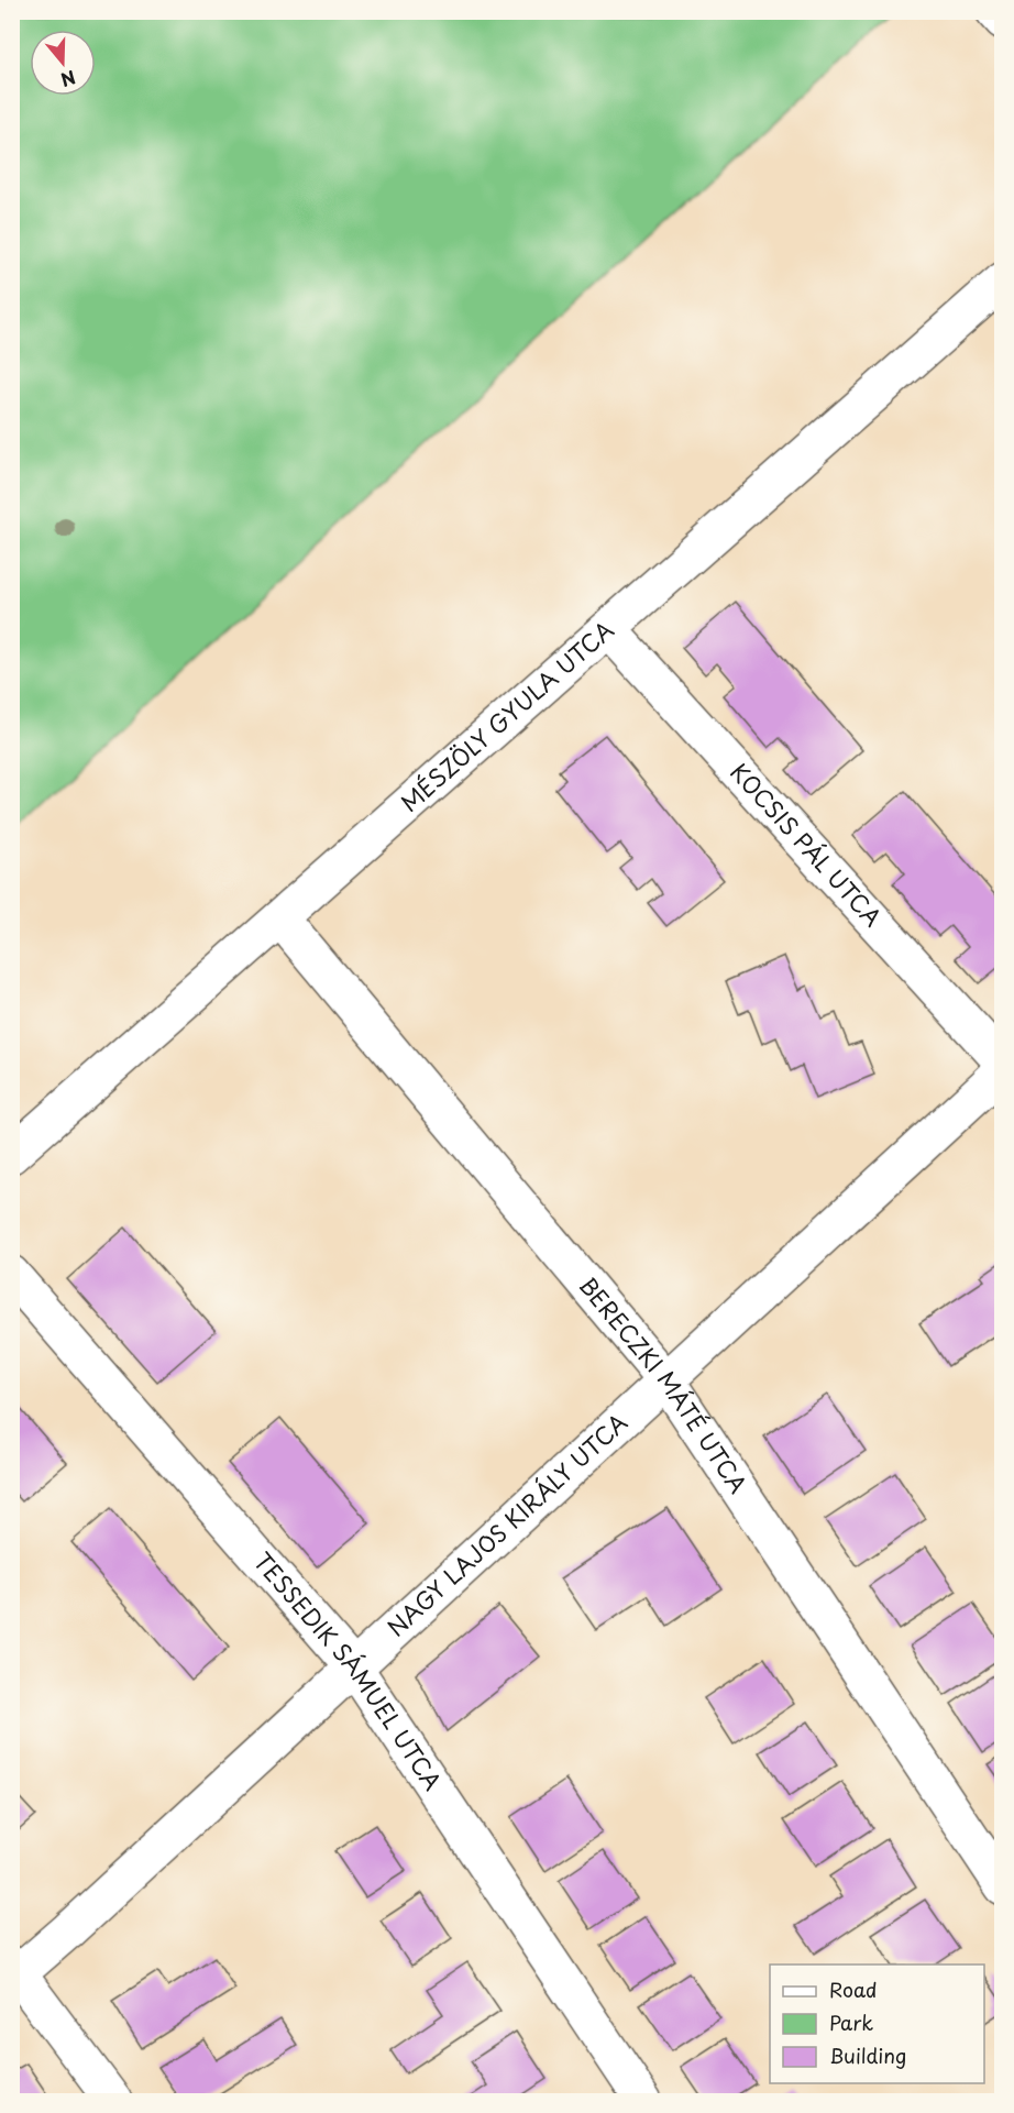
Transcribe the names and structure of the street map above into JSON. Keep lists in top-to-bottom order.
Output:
{
  "streets": {
    "street": [
      "MÉSZÖLY GYULA UTCA",
      "KOCSIS PÁL UTCA",
      "BERECZKI MÁTÉ UTCA",
      "NAGY LAJOS KIRÁLY UTCA",
      "TESSEDIK SÁMUEL UTCA"
    ]
  },
  "crossings": [
    ["MÉSZÖLY GYULA UTCA", "KOCSIS PÁL UTCA"],
    ["MÉSZÖLY GYULA UTCA", "BERECZKI MÁTÉ UTCA"],
    ["BERECZKI MÁTÉ UTCA", "NAGY LAJOS KIRÁLY UTCA"],
    ["NAGY LAJOS KIRÁLY UTCA", "TESSEDIK SÁMUEL UTCA"]
  ],
  "legend": ["Road", "Park", "Building"],
  "north": "bottom"
}
